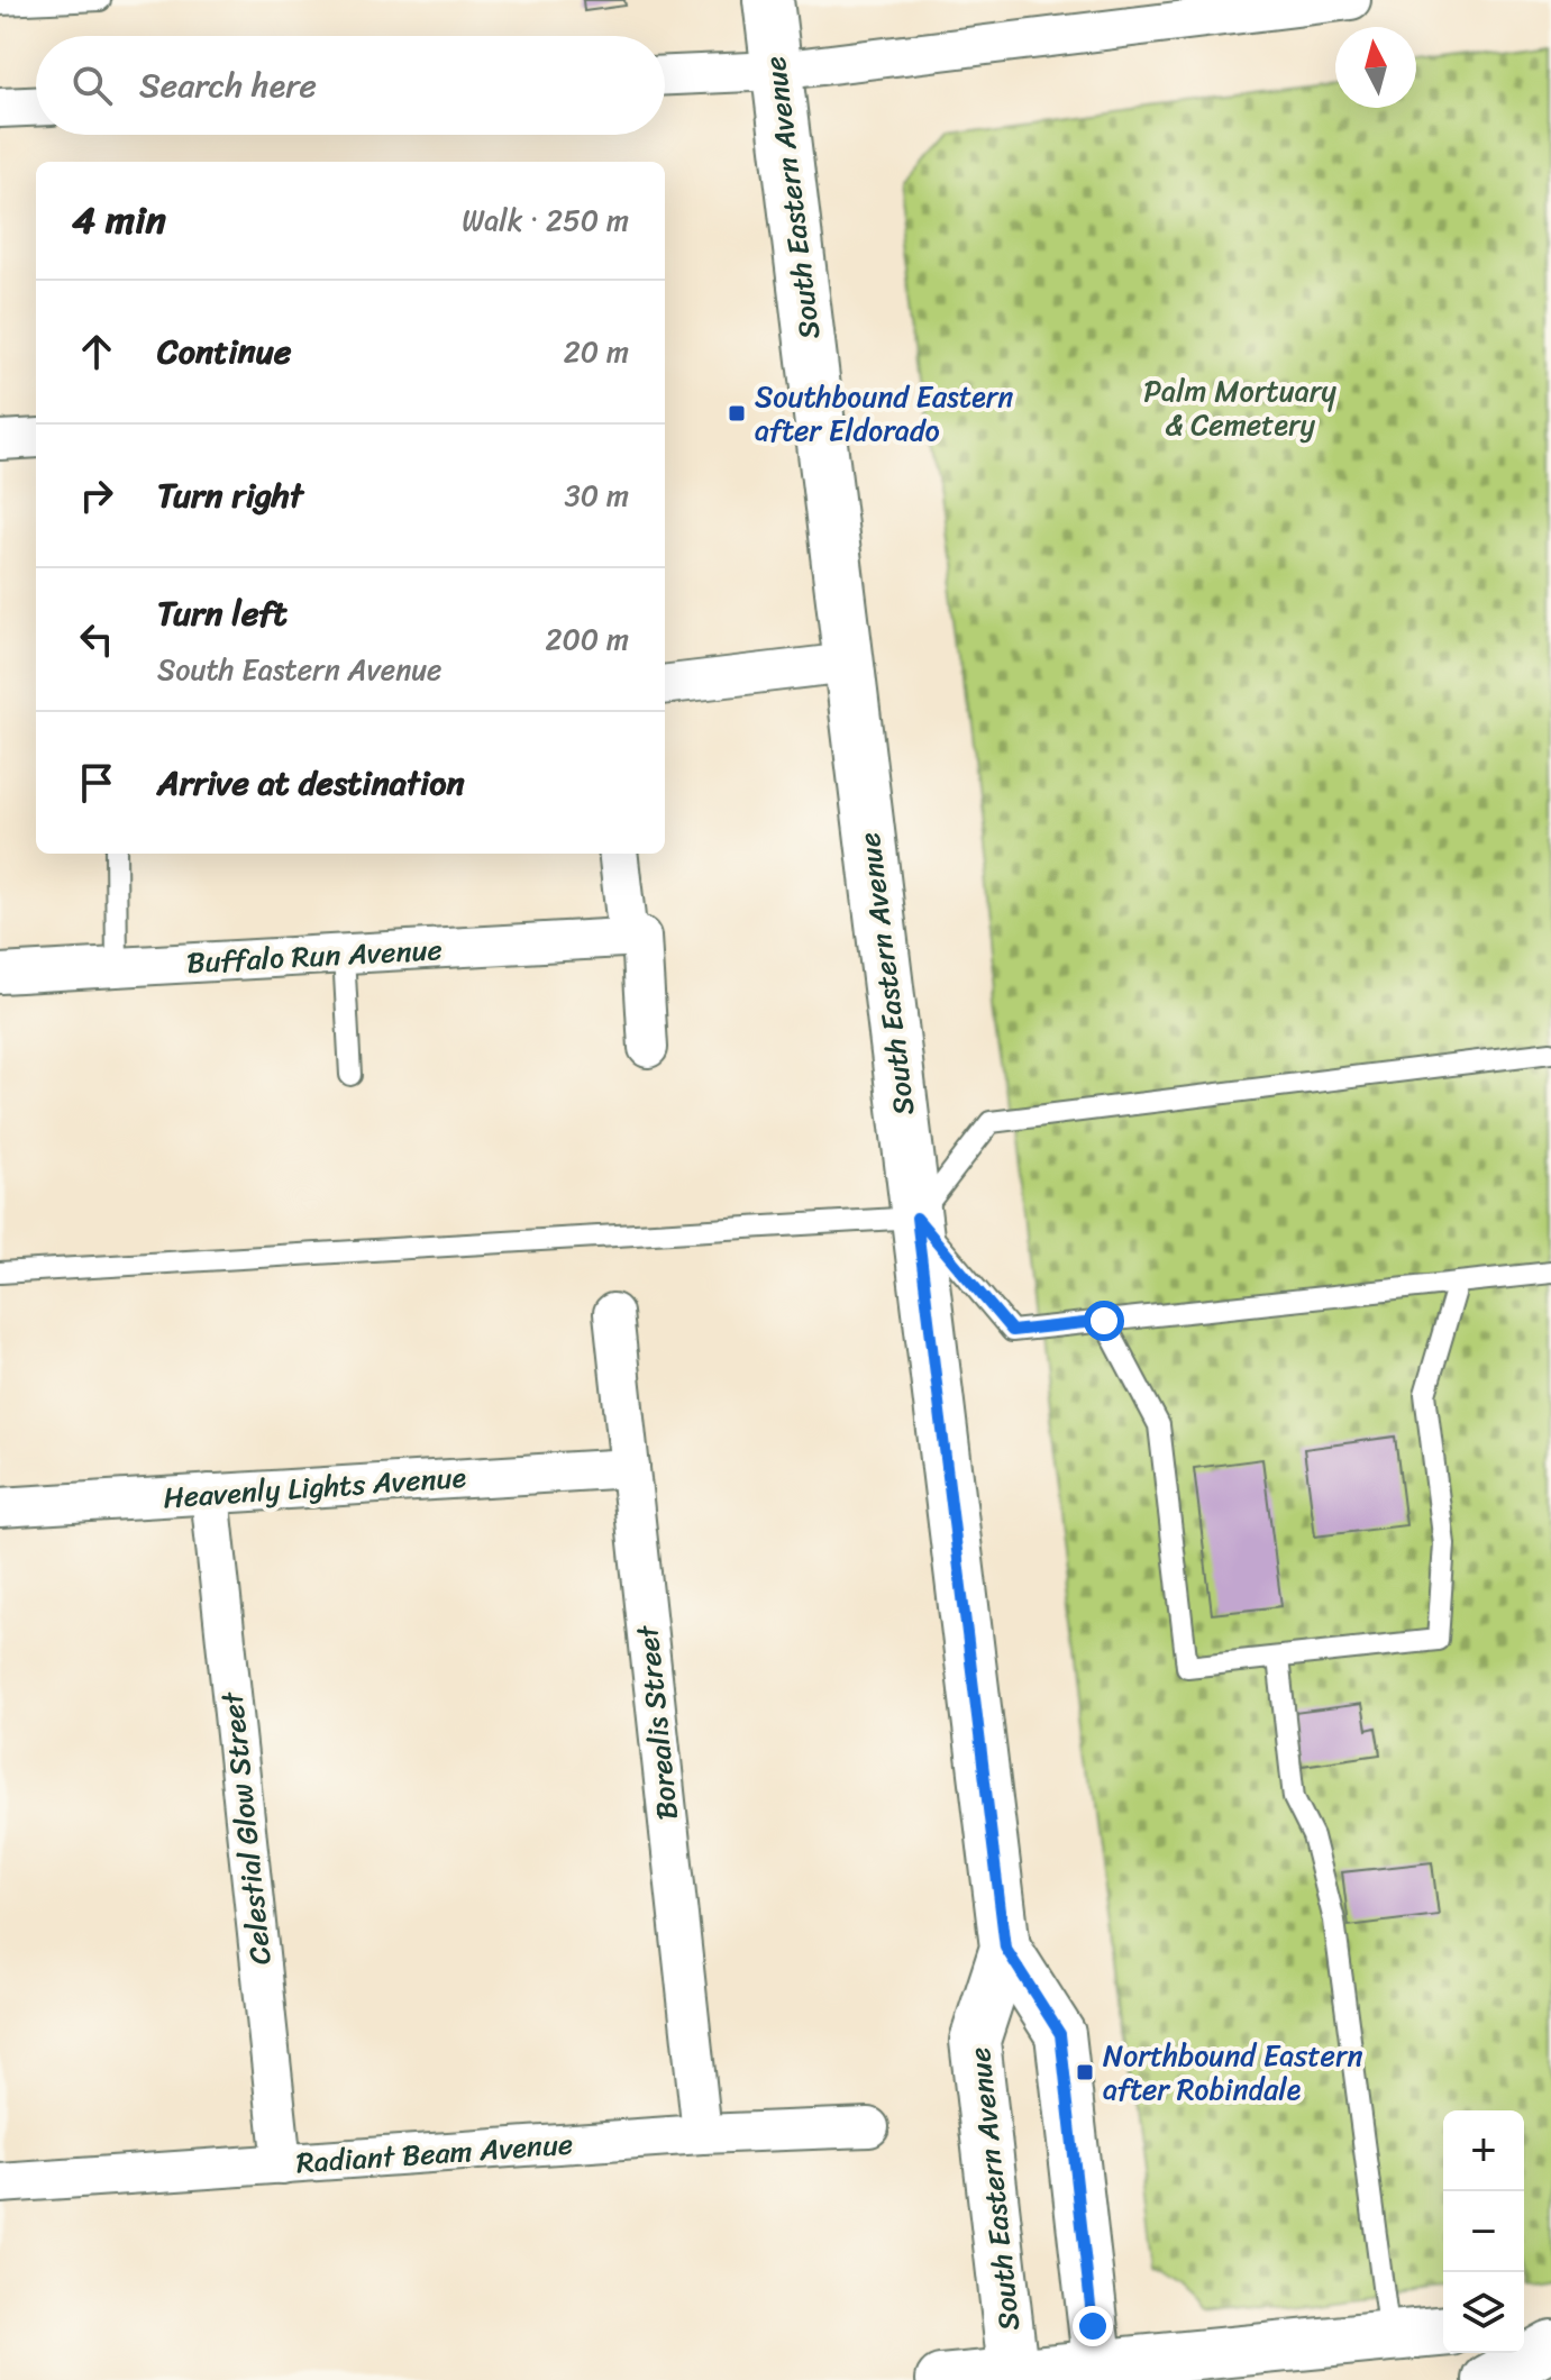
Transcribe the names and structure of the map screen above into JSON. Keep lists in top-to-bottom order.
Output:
{
  "streets": {
    "main road": ["South Eastern Avenue"],
    "street": [
      "Buffalo Run Avenue",
      "Heavenly Lights Avenue",
      "Borealis Street",
      "Celestial Glow Street",
      "Radiant Beam Avenue"
    ]
  },
  "crossings": [
    ["Heavenly Lights Avenue", "Borealis Street"],
    ["Heavenly Lights Avenue", "Celestial Glow Street"],
    ["Borealis Street", "Radiant Beam Avenue"],
    ["Celestial Glow Street", "Radiant Beam Avenue"]
  ],
  "parks": ["Palm Mortuary & Cemetery"],
  "places": {
    "transit": ["Southbound Eastern after Eldorado", "Northbound Eastern after Robindale"]
  },
  "north": "top",
  "page": {
    "search": "Search here",
    "heading": ["4 min", "Walk · 250 m"],
    "list": [
      ["Continue", "20 m"],
      ["Turn right", "30 m"],
      ["Turn left", "South Eastern Avenue", "200 m"],
      "Arrive at destination"
    ],
    "map_buttons": ["+", "−"]
  }
}
